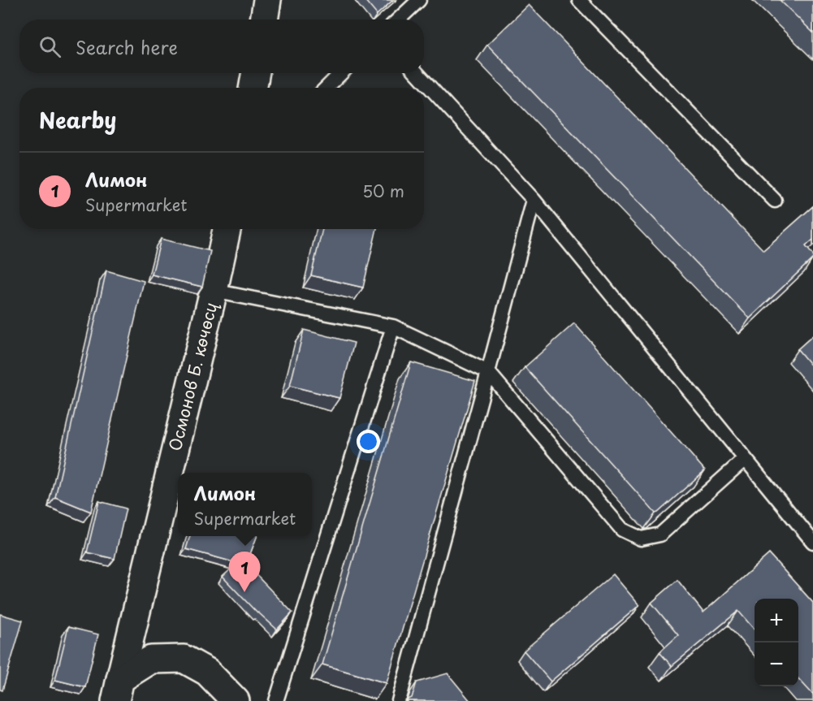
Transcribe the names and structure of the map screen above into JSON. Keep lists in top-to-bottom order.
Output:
{
  "streets": {
    "street": ["Осмонов Б. көчөсү"]
  },
  "page": {
    "search": "Search here",
    "heading": "Nearby",
    "list": [
      {
        "mark": "1",
        "name": "Лимон",
        "note": "Supermarket",
        "value": "50 m"
      }
    ],
    "popup": ["Лимон", "Supermarket"],
    "pins": "1",
    "map_buttons": ["+", "−"]
  }
}
